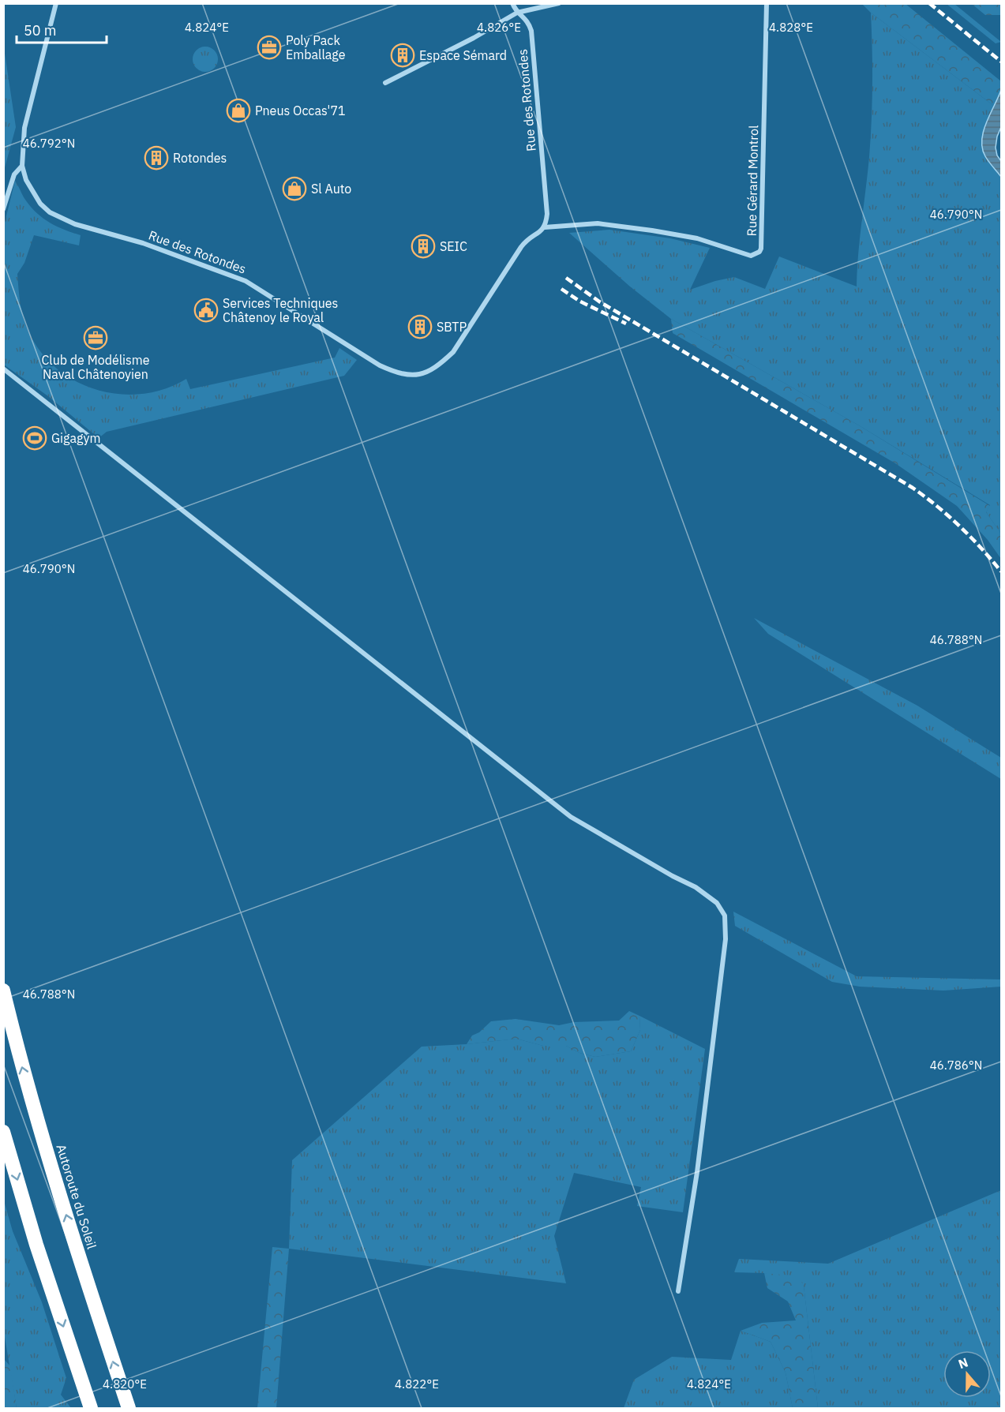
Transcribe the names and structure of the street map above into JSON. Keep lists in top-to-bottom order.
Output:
{
  "streets": {
    "highway": ["Autoroute du Soleil"],
    "street": ["Rue des Rotondes", "Rue Gérard Montrol"]
  },
  "crossings": [
    ["Rue des Rotondes", "Rue Gérard Montrol"]
  ],
  "places": {
    "office": ["Poly Pack Emballage", "Club de Modélisme Naval Châtenoyien"],
    "building": [
      "Espace Sémard",
      "Rotondes",
      "SEIC",
      "SBTP"
    ],
    "shop": ["Pneus Occas'71", "Sl Auto"],
    "public building": ["Services Techniques Châtenoy le Royal"],
    "sports": ["Gigagym"]
  },
  "scale_bar": "50 m",
  "north": "top",
  "coordinates": [
    "4.824°E",
    "4.826°E",
    "4.828°E",
    "46.792°N",
    "46.790°N",
    "46.788°N",
    "46.786°N",
    "4.820°E",
    "4.822°E"
  ]
}
